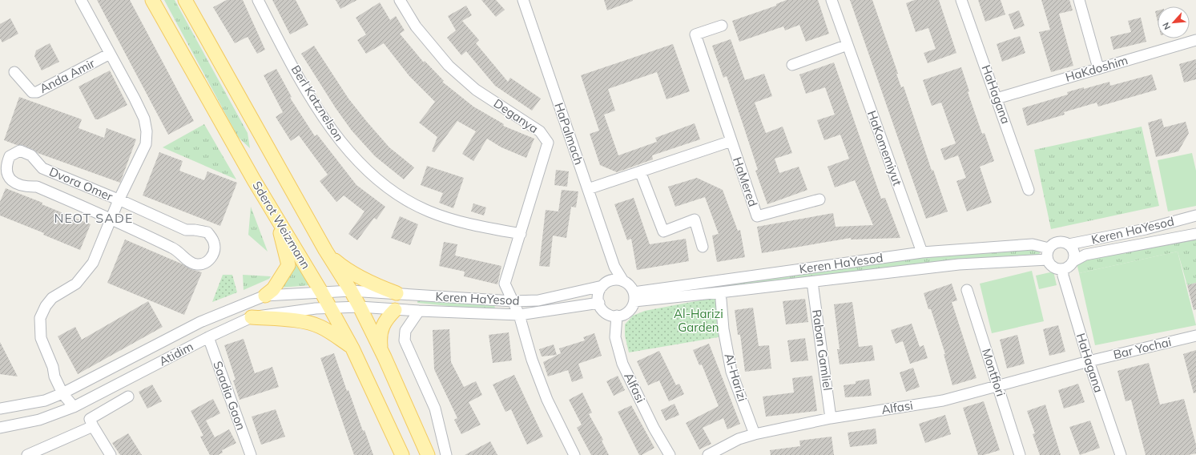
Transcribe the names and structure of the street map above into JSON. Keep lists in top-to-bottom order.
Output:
{
  "streets": {
    "main road": ["Sderot Weizmann"],
    "street": [
      "HaKdoshim",
      "Anda Amir",
      "HaHagana",
      "Berl Katznelson",
      "Deganya",
      "HaPalmach",
      "HaKomemiyut",
      "HaMered",
      "Dvora Omer",
      "Keren HaYesod",
      "Bar Yochai",
      "Raban Gamliel",
      "Atidim",
      "Montfiori",
      "Al-Harizi",
      "Alfasi",
      "Saadia Gaon"
    ]
  },
  "crossings": [
    ["HaKdoshim", "HaHagana"],
    ["HaHagana", "Keren HaYesod"],
    ["HaHagana", "Bar Yochai"],
    ["HaHagana", "Alfasi"],
    ["Berl Katznelson", "Deganya"],
    ["Deganya", "Keren HaYesod"],
    ["HaPalmach", "HaMered"],
    ["HaPalmach", "Keren HaYesod"],
    ["HaPalmach", "Alfasi"],
    ["HaKomemiyut", "Keren HaYesod"],
    ["Sderot Weizmann", "Keren HaYesod"],
    ["Sderot Weizmann", "Atidim"],
    ["Keren HaYesod", "Raban Gamliel"],
    ["Keren HaYesod", "Atidim"],
    ["Keren HaYesod", "Alfasi"],
    ["Bar Yochai", "Alfasi"],
    ["Raban Gamliel", "Alfasi"],
    ["Atidim", "Saadia Gaon"],
    ["Montfiori", "Alfasi"],
    ["Al-Harizi", "Alfasi"]
  ],
  "districts": ["NEOT SADE"],
  "parks": ["Al-Harizi Garden"],
  "north": "bottom left"
}
